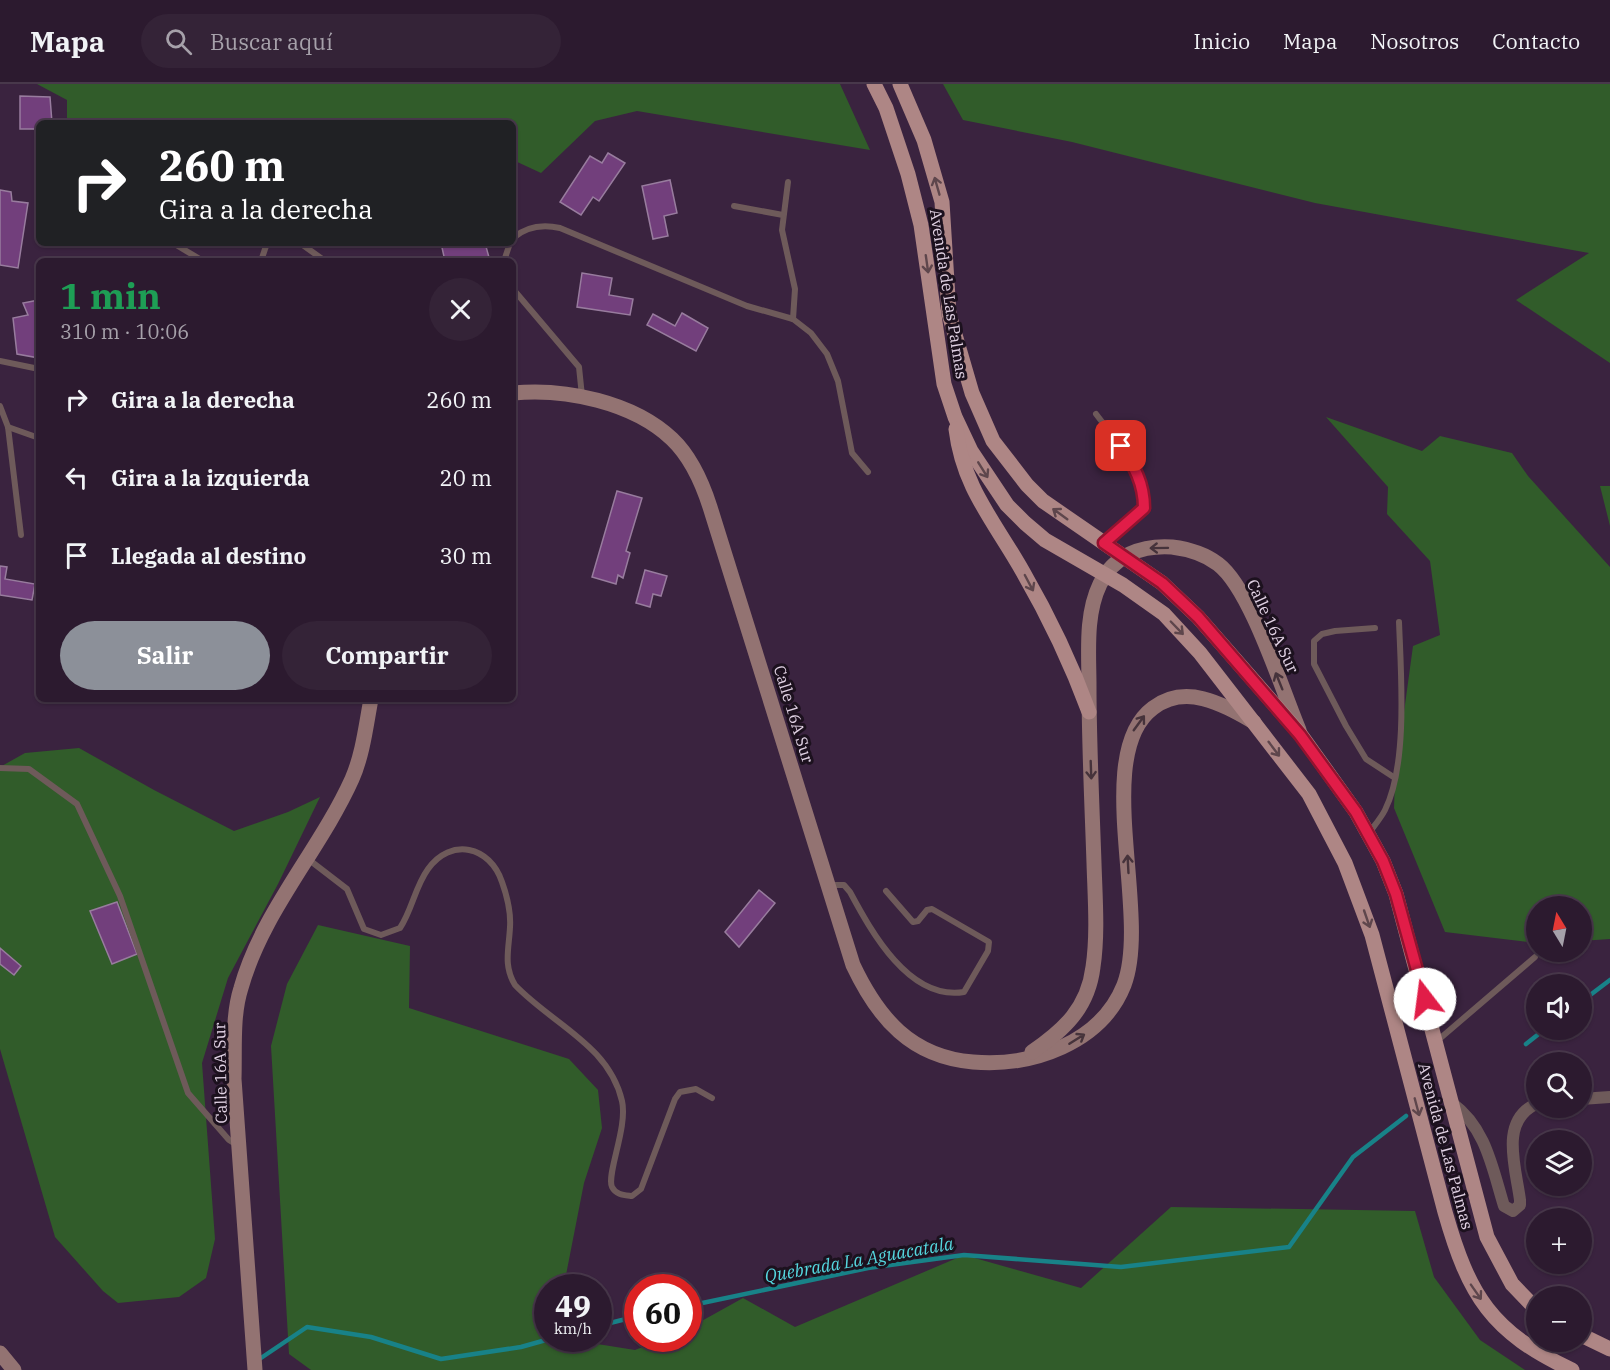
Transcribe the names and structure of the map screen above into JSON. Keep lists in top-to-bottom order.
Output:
{
  "streets": {
    "main road": ["Avenida de Las Palmas", "Calle 16A Sur"]
  },
  "crossings": [
    ["Avenida de Las Palmas", "Calle 16A Sur"]
  ],
  "water": ["Quebrada La Aguacatala"],
  "north": "top",
  "page": {
    "header": "Mapa",
    "search": "Buscar aquí",
    "nav": [
      "Inicio",
      "Mapa",
      "Nosotros",
      "Contacto"
    ],
    "turn": ["260 m", "Gira a la derecha"],
    "heading": ["1 min", "310 m · 10:06"],
    "list": [
      {
        "name": "Gira a la derecha",
        "value": "260 m"
      },
      {
        "name": "Gira a la izquierda",
        "value": "20 m"
      },
      {
        "name": "Llegada al destino",
        "value": "30 m"
      }
    ],
    "buttons": ["Salir", "Compartir"],
    "map_buttons": ["+", "−"],
    "speed": "49 km/h",
    "limit": "60"
  }
}
